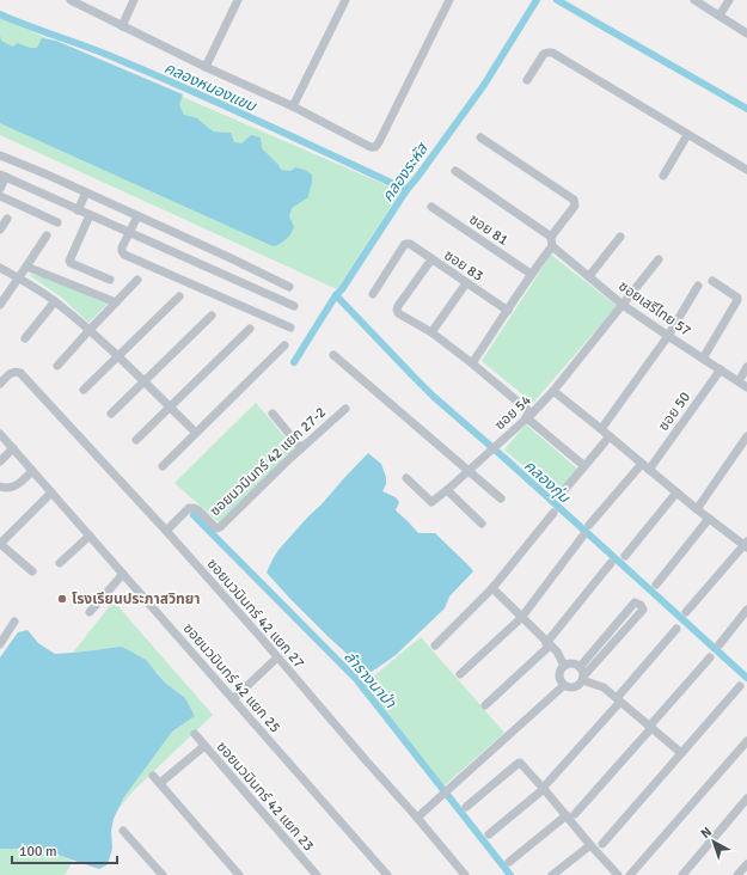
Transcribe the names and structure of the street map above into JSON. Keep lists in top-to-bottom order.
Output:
{
  "streets": {
    "street": [
      "ซอย 81",
      "ซอย 83",
      "ซอยเสรีไทย 57",
      "ซอย 50",
      "ซอย 54",
      "ซอยนวมินทร์ 42 แยก 27-2",
      "ซอยนวมินทร์ 42 แยก 27",
      "ซอยนวมินทร์ 42 แยก 25",
      "ซอยนวมินทร์ 42 แยก 23"
    ]
  },
  "crossings": [
    ["ซอยเสรีไทย 57", "ซอย 50"],
    ["ซอยเสรีไทย 57", "ซอย 54"],
    ["ซอยนวมินทร์ 42 แยก 27-2", "ซอยนวมินทร์ 42 แยก 27"]
  ],
  "water": [
    "คลองหนองแขม",
    "คลองระหัส",
    "คลองกุ่ม",
    "ลำรางนาป่า"
  ],
  "places": ["โรงเรียนประภาสวิทยา"],
  "scale_bar": "100 m",
  "north": "top left"
}
